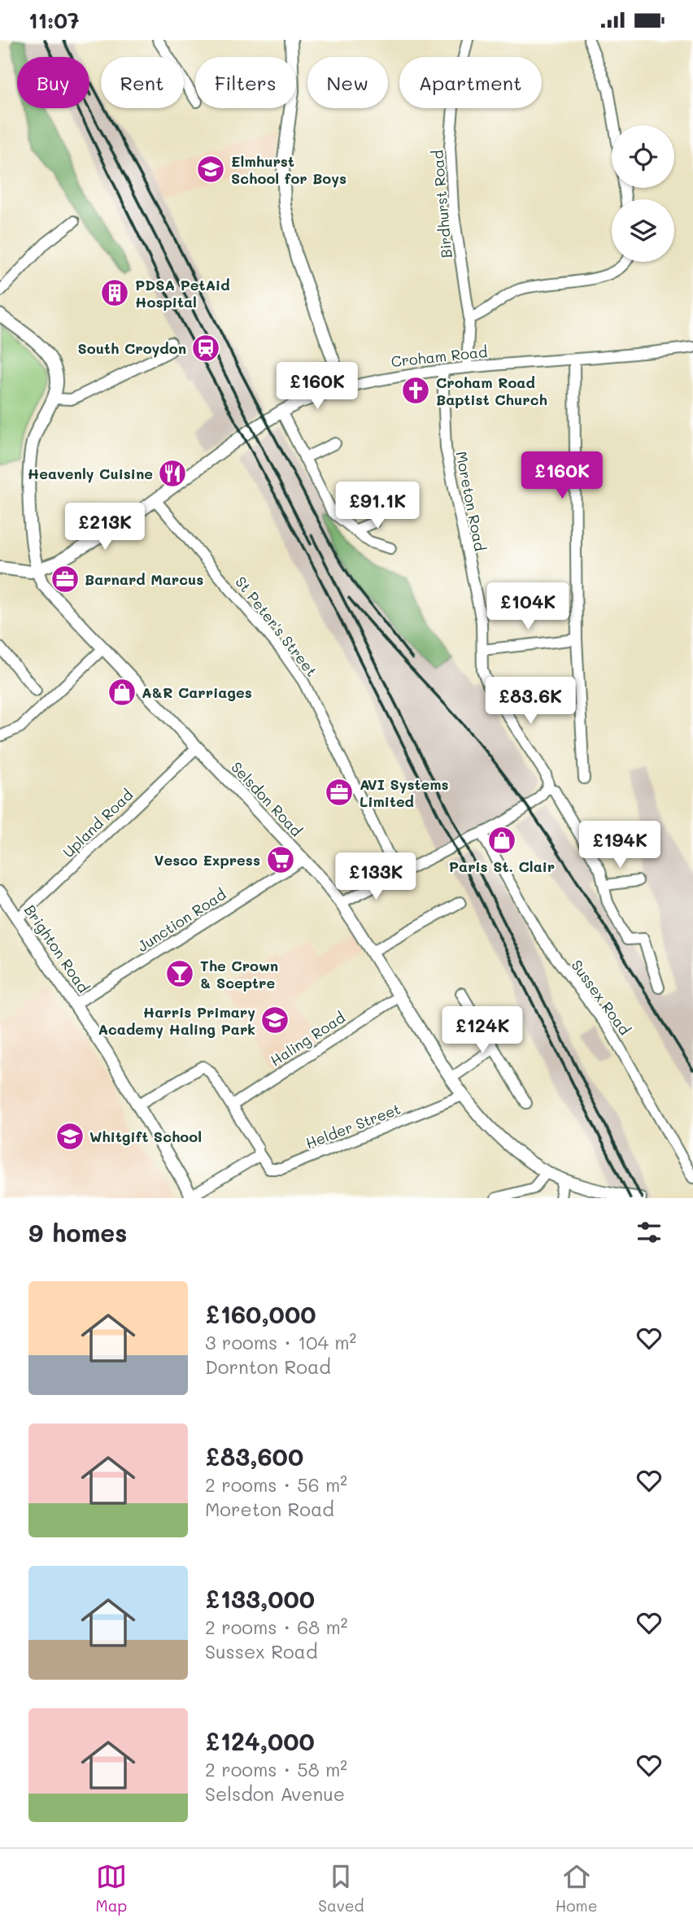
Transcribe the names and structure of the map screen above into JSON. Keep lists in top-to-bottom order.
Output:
{
  "streets": {
    "main road": ["Croham Road", "Selsdon Road", "Brighton Road"],
    "street": [
      "Birdhurst Road",
      "Moreton Road",
      "St Peter's Street",
      "Upland Road",
      "Junction Road",
      "Sussex Road",
      "Haling Road",
      "Helder Street"
    ]
  },
  "crossings": [
    ["Birdhurst Road", "Croham Road"],
    ["Croham Road", "Moreton Road"],
    ["Croham Road", "St Peter's Street"],
    ["Croham Road", "Selsdon Road"],
    ["Selsdon Road", "Upland Road"],
    ["Selsdon Road", "Junction Road"],
    ["Selsdon Road", "Haling Road"],
    ["Selsdon Road", "Helder Street"],
    ["Upland Road", "Brighton Road"],
    ["Junction Road", "Brighton Road"]
  ],
  "places": {
    "school or university": ["Elmhurst School for Boys", "Harris Primary Academy Haling Park", "Whitgift School"],
    "building": ["PDSA PetAid Hospital"],
    "station": ["South Croydon"],
    "church": ["Croham Road Baptist Church"],
    "restaurant": ["Heavenly Cuisine"],
    "office": ["Barnard Marcus", "AVI Systems Limited"],
    "shop": ["A&R Carriages", "Paris St. Clair"],
    "supermarket": ["Vesco Express"],
    "bar": ["The Crown & Sceptre"]
  },
  "page": {
    "status": "11:07",
    "chip": [
      "Buy",
      "Rent",
      "Filters",
      "New",
      "Apartment"
    ],
    "price": [
      "£160K",
      "£160K",
      "£91.1K",
      "£213K",
      "£104K",
      "£83.6K",
      "£194K",
      "£133K",
      "£124K"
    ],
    "heading": "9 homes",
    "list": [
      {
        "name": "£160,000",
        "note": "3 rooms · 104 m² · Dornton Road"
      },
      {
        "name": "£83,600",
        "note": "2 rooms · 56 m² · Moreton Road"
      },
      {
        "name": "£133,000",
        "note": "2 rooms · 68 m² · Sussex Road"
      },
      {
        "name": "£124,000",
        "note": "2 rooms · 58 m² · Selsdon Avenue"
      }
    ],
    "tabs": ["Map", "Saved", "Home"]
  }
}
